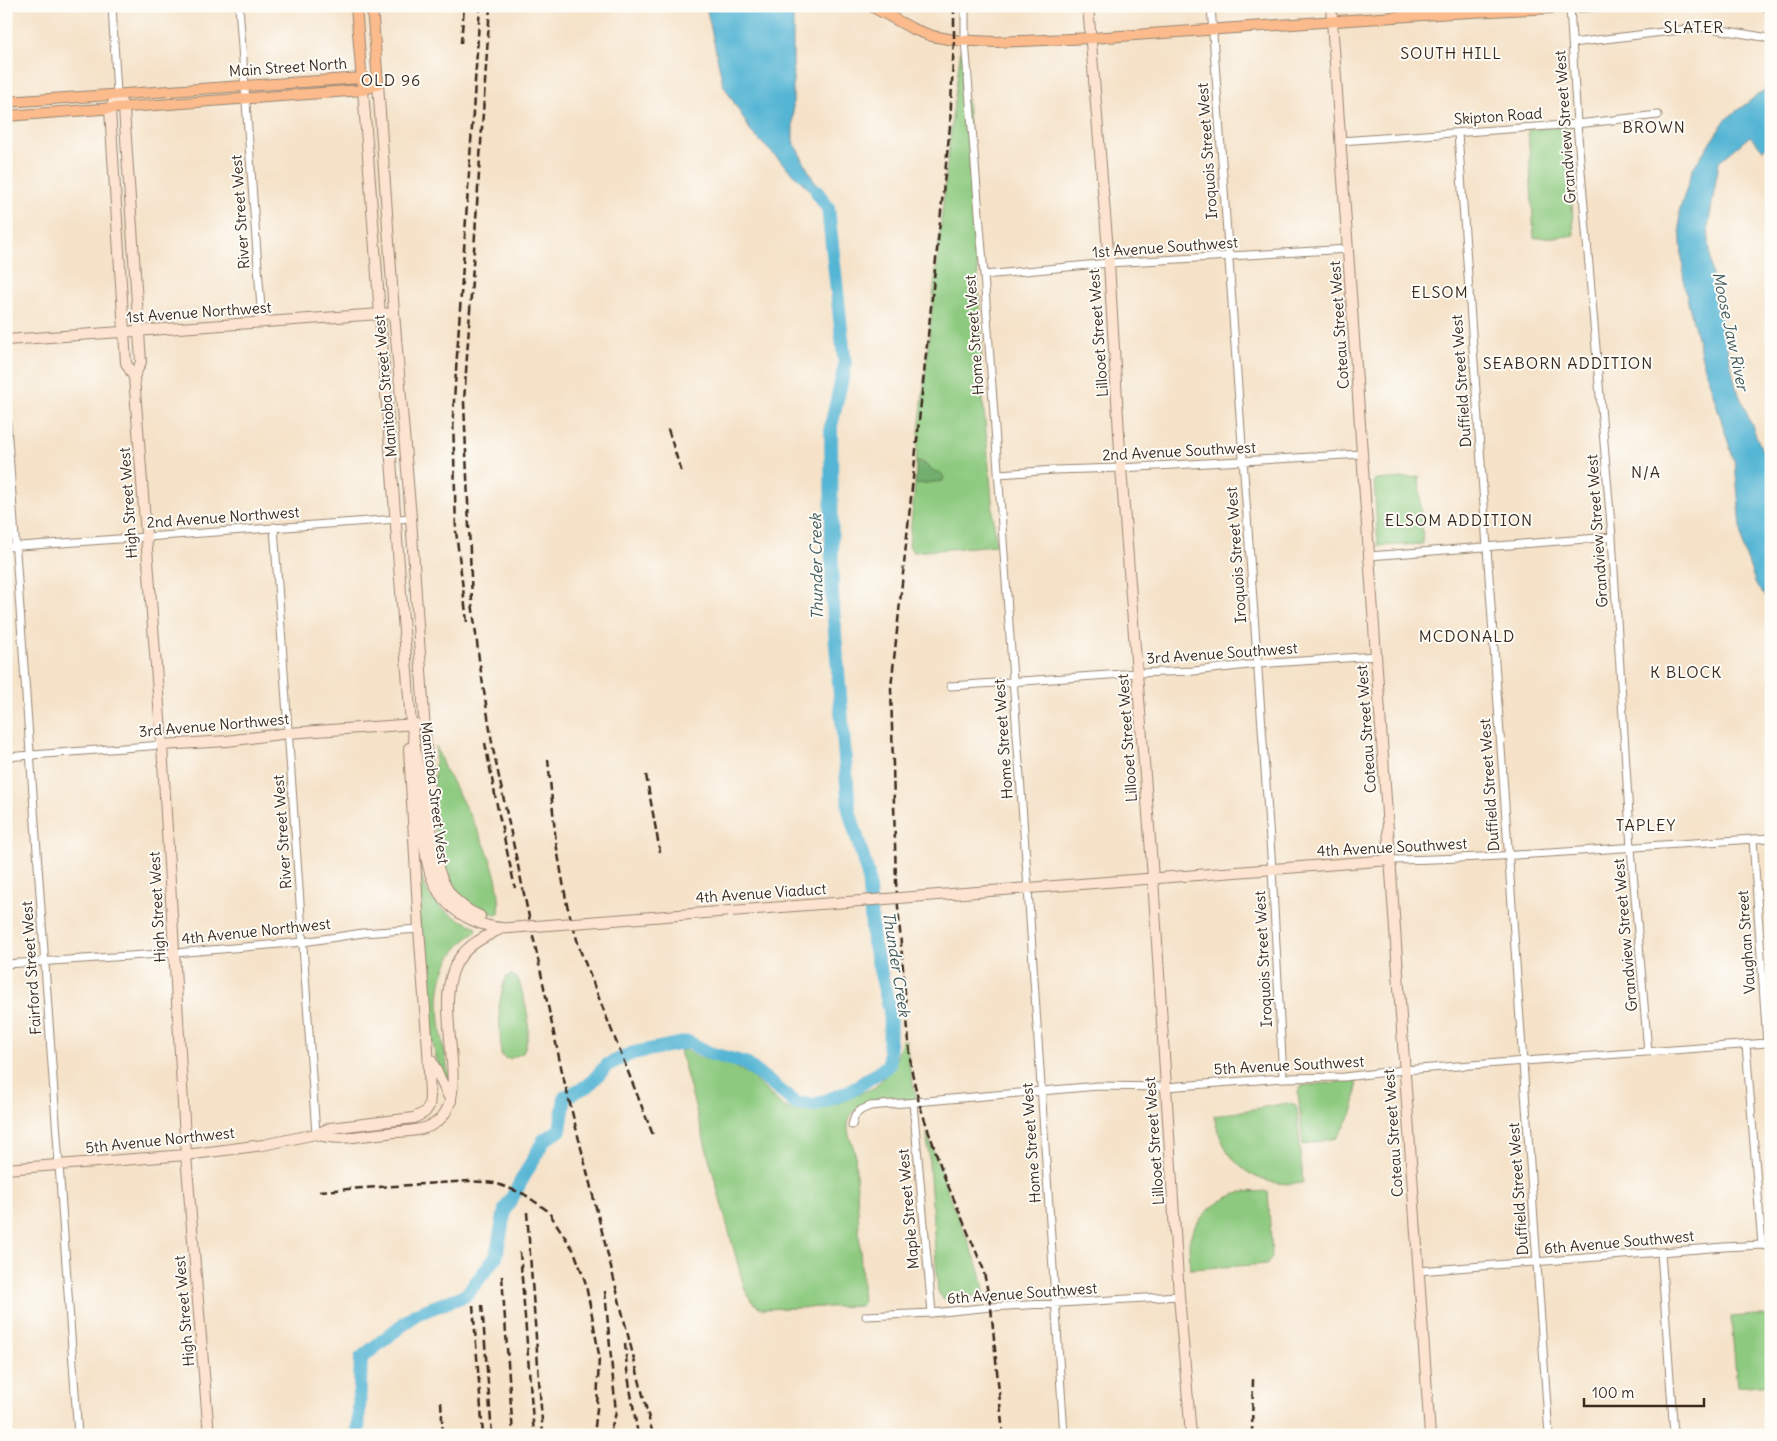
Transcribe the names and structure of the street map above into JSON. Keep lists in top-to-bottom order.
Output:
{
  "streets": {
    "main road": [
      "Main Street North",
      "1st Avenue Northwest",
      "Coteau Street West",
      "Lillooet Street West",
      "Manitoba Street West",
      "High Street West",
      "3rd Avenue Northwest",
      "4th Avenue Southwest",
      "4th Avenue Viaduct",
      "5th Avenue Northwest"
    ],
    "street": [
      "Skipton Road",
      "Grandview Street West",
      "Iroquois Street West",
      "River Street West",
      "1st Avenue Southwest",
      "Home Street West",
      "Duffield Street West",
      "2nd Avenue Southwest",
      "2nd Avenue Northwest",
      "3rd Avenue Southwest",
      "4th Avenue Northwest",
      "Vaughan Street",
      "Fairford Street West",
      "5th Avenue Southwest",
      "Maple Street West",
      "6th Avenue Southwest"
    ]
  },
  "crossings": [
    ["Main Street North", "River Street West"],
    ["Main Street North", "Manitoba Street West"],
    ["Main Street North", "High Street West"],
    ["Skipton Road", "Grandview Street West"],
    ["Skipton Road", "Coteau Street West"],
    ["Skipton Road", "Duffield Street West"],
    ["Grandview Street West", "4th Avenue Southwest"],
    ["Grandview Street West", "5th Avenue Southwest"],
    ["Iroquois Street West", "1st Avenue Southwest"],
    ["Iroquois Street West", "2nd Avenue Southwest"],
    ["Iroquois Street West", "3rd Avenue Southwest"],
    ["Iroquois Street West", "4th Avenue Southwest"],
    ["Iroquois Street West", "5th Avenue Southwest"],
    ["River Street West", "1st Avenue Northwest"],
    ["River Street West", "2nd Avenue Northwest"],
    ["River Street West", "3rd Avenue Northwest"],
    ["River Street West", "4th Avenue Northwest"],
    ["River Street West", "5th Avenue Northwest"],
    ["1st Avenue Southwest", "Coteau Street West"],
    ["1st Avenue Southwest", "Lillooet Street West"],
    ["1st Avenue Southwest", "Home Street West"],
    ["1st Avenue Northwest", "Manitoba Street West"],
    ["1st Avenue Northwest", "High Street West"],
    ["Coteau Street West", "2nd Avenue Southwest"],
    ["Coteau Street West", "3rd Avenue Southwest"],
    ["Coteau Street West", "4th Avenue Southwest"],
    ["Coteau Street West", "5th Avenue Southwest"],
    ["Coteau Street West", "6th Avenue Southwest"],
    ["Lillooet Street West", "2nd Avenue Southwest"],
    ["Lillooet Street West", "3rd Avenue Southwest"],
    ["Lillooet Street West", "4th Avenue Southwest"],
    ["Lillooet Street West", "5th Avenue Southwest"],
    ["Lillooet Street West", "6th Avenue Southwest"],
    ["Home Street West", "2nd Avenue Southwest"],
    ["Home Street West", "3rd Avenue Southwest"],
    ["Home Street West", "4th Avenue Southwest"],
    ["Home Street West", "5th Avenue Southwest"],
    ["Home Street West", "6th Avenue Southwest"],
    ["Duffield Street West", "4th Avenue Southwest"],
    ["Duffield Street West", "5th Avenue Southwest"],
    ["Duffield Street West", "6th Avenue Southwest"],
    ["Manitoba Street West", "2nd Avenue Northwest"],
    ["Manitoba Street West", "3rd Avenue Northwest"],
    ["Manitoba Street West", "4th Avenue Viaduct"],
    ["High Street West", "2nd Avenue Northwest"],
    ["High Street West", "3rd Avenue Northwest"],
    ["High Street West", "4th Avenue Northwest"],
    ["High Street West", "5th Avenue Northwest"],
    ["2nd Avenue Northwest", "Fairford Street West"],
    ["3rd Avenue Northwest", "Fairford Street West"],
    ["4th Avenue Southwest", "4th Avenue Viaduct"],
    ["4th Avenue Southwest", "Vaughan Street"],
    ["4th Avenue Northwest", "Fairford Street West"],
    ["Vaughan Street", "5th Avenue Southwest"],
    ["Fairford Street West", "5th Avenue Northwest"],
    ["5th Avenue Southwest", "Maple Street West"],
    ["Maple Street West", "6th Avenue Southwest"]
  ],
  "districts": [
    "SLATER",
    "SOUTH HILL",
    "OLD 96",
    "BROWN",
    "ELSOM",
    "SEABORN ADDITION",
    "N/A",
    "ELSOM ADDITION",
    "MCDONALD",
    "K BLOCK",
    "TAPLEY"
  ],
  "water": ["Moose Jaw River", "Thunder Creek"],
  "scale_bar": "100 m"
}
